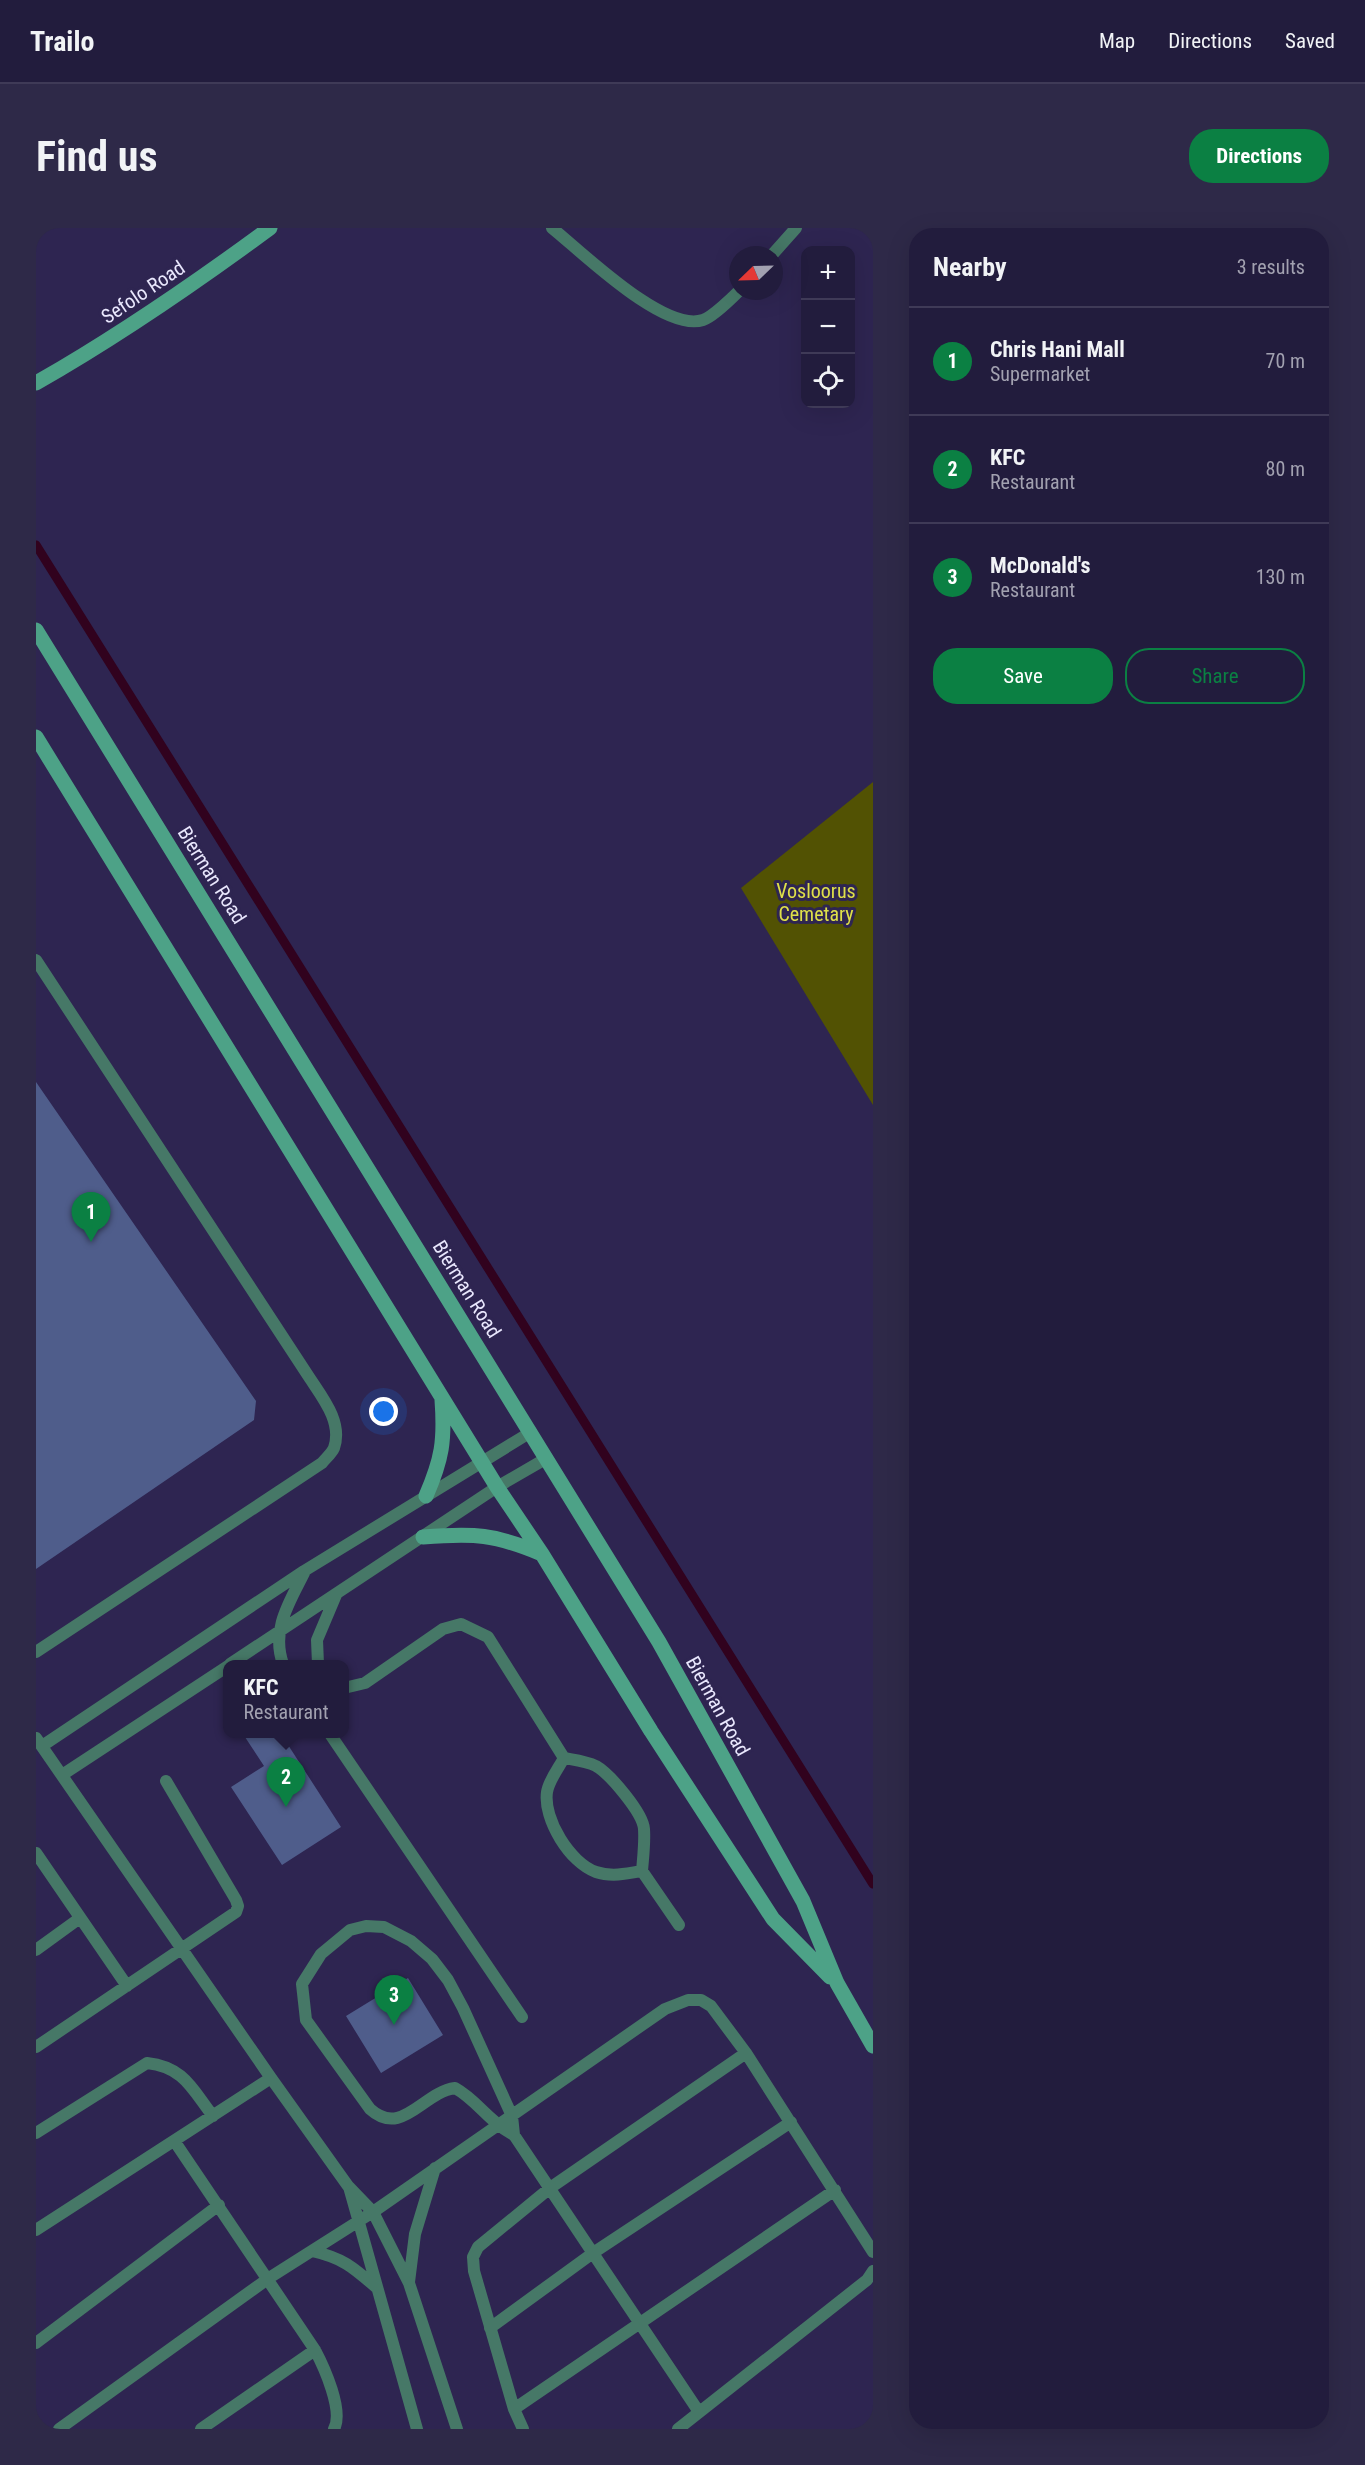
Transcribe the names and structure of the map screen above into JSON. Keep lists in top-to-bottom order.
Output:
{
  "streets": {
    "main road": ["Sefolo Road", "Bierman Road"]
  },
  "parks": ["Vosloorus Cemetary"],
  "north": "bottom left",
  "page": {
    "header": "Trailo",
    "nav": ["Map", "Directions", "Saved"],
    "buttons": [
      "Directions",
      ["Save", "Share"]
    ],
    "title": "Find us",
    "heading": ["Nearby", "3 results"],
    "map_buttons": ["+", "−"],
    "list": [
      {
        "mark": "1",
        "name": "Chris Hani Mall",
        "note": "Supermarket",
        "value": "70 m"
      },
      {
        "mark": "2",
        "name": "KFC",
        "note": "Restaurant",
        "value": "80 m"
      },
      {
        "mark": "3",
        "name": "McDonald's",
        "note": "Restaurant",
        "value": "130 m"
      }
    ],
    "pins": ["1", "2", "3"],
    "popup": ["KFC", "Restaurant"]
  }
}
